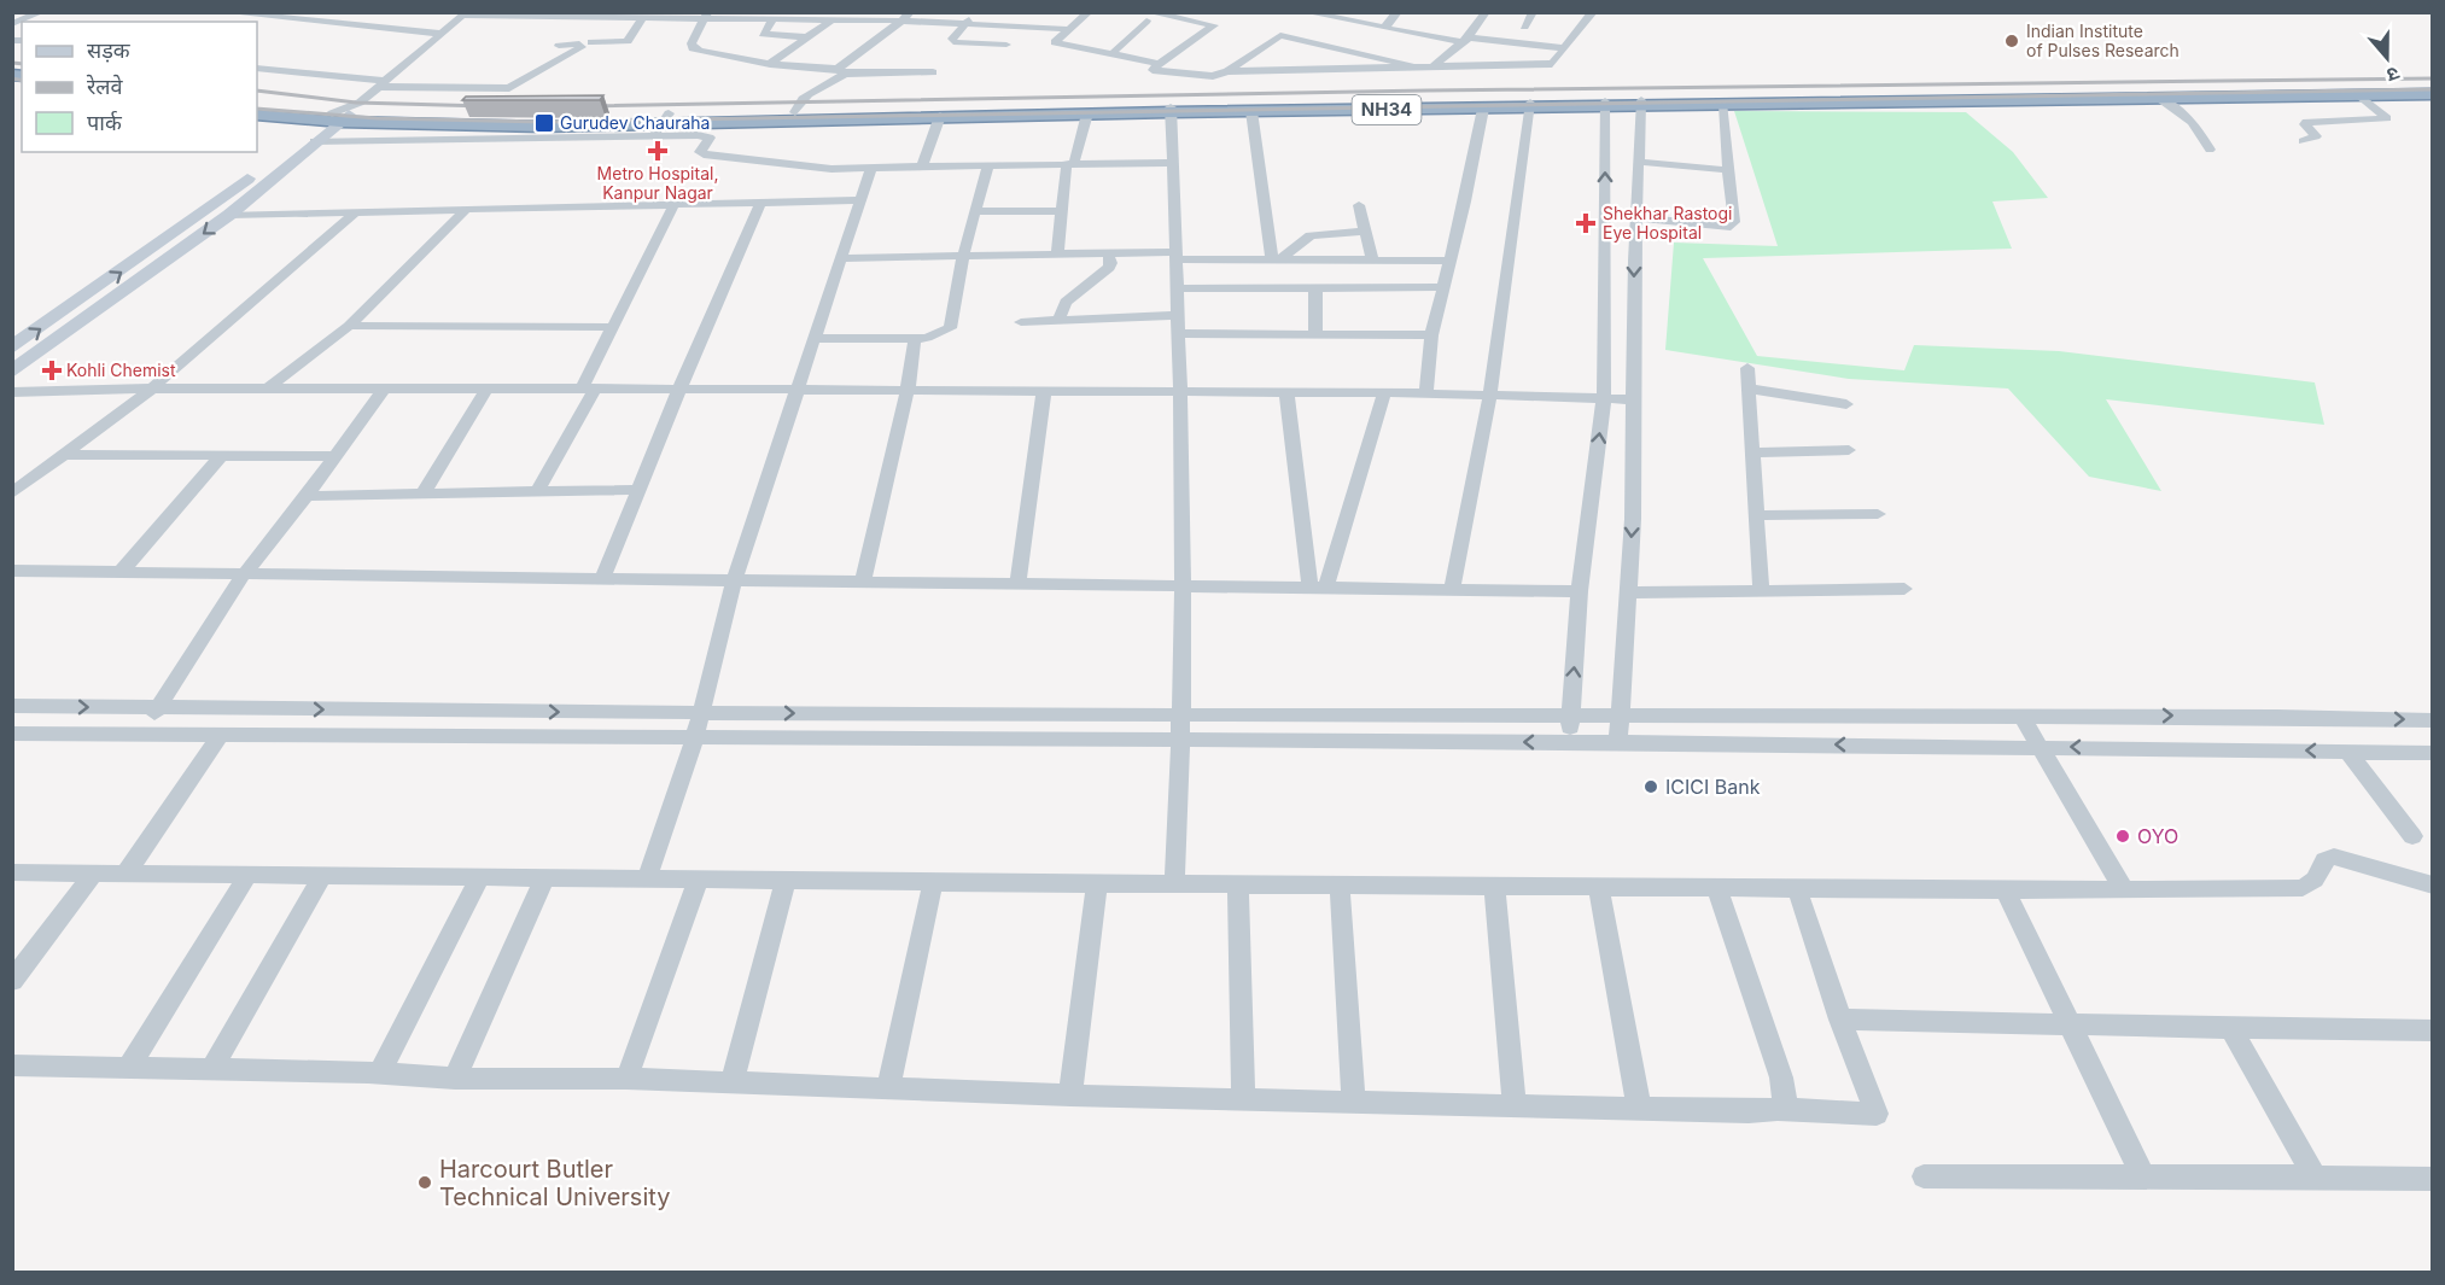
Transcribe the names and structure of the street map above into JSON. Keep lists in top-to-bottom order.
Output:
{
  "streets": {
    "highway": ["NH34"]
  },
  "places": {
    "other": [
      "Indian Institute of Pulses Research",
      "ICICI Bank",
      "OYO",
      "Harcourt Butler Technical University"
    ],
    "transit": ["Gurudev Chauraha"],
    "health": ["Metro Hospital, Kanpur Nagar", "Shekhar Rastogi Eye Hospital", "Kohli Chemist"]
  },
  "legend": ["सड़क", "रेलवे", "पार्क"],
  "north": "bottom"
}
